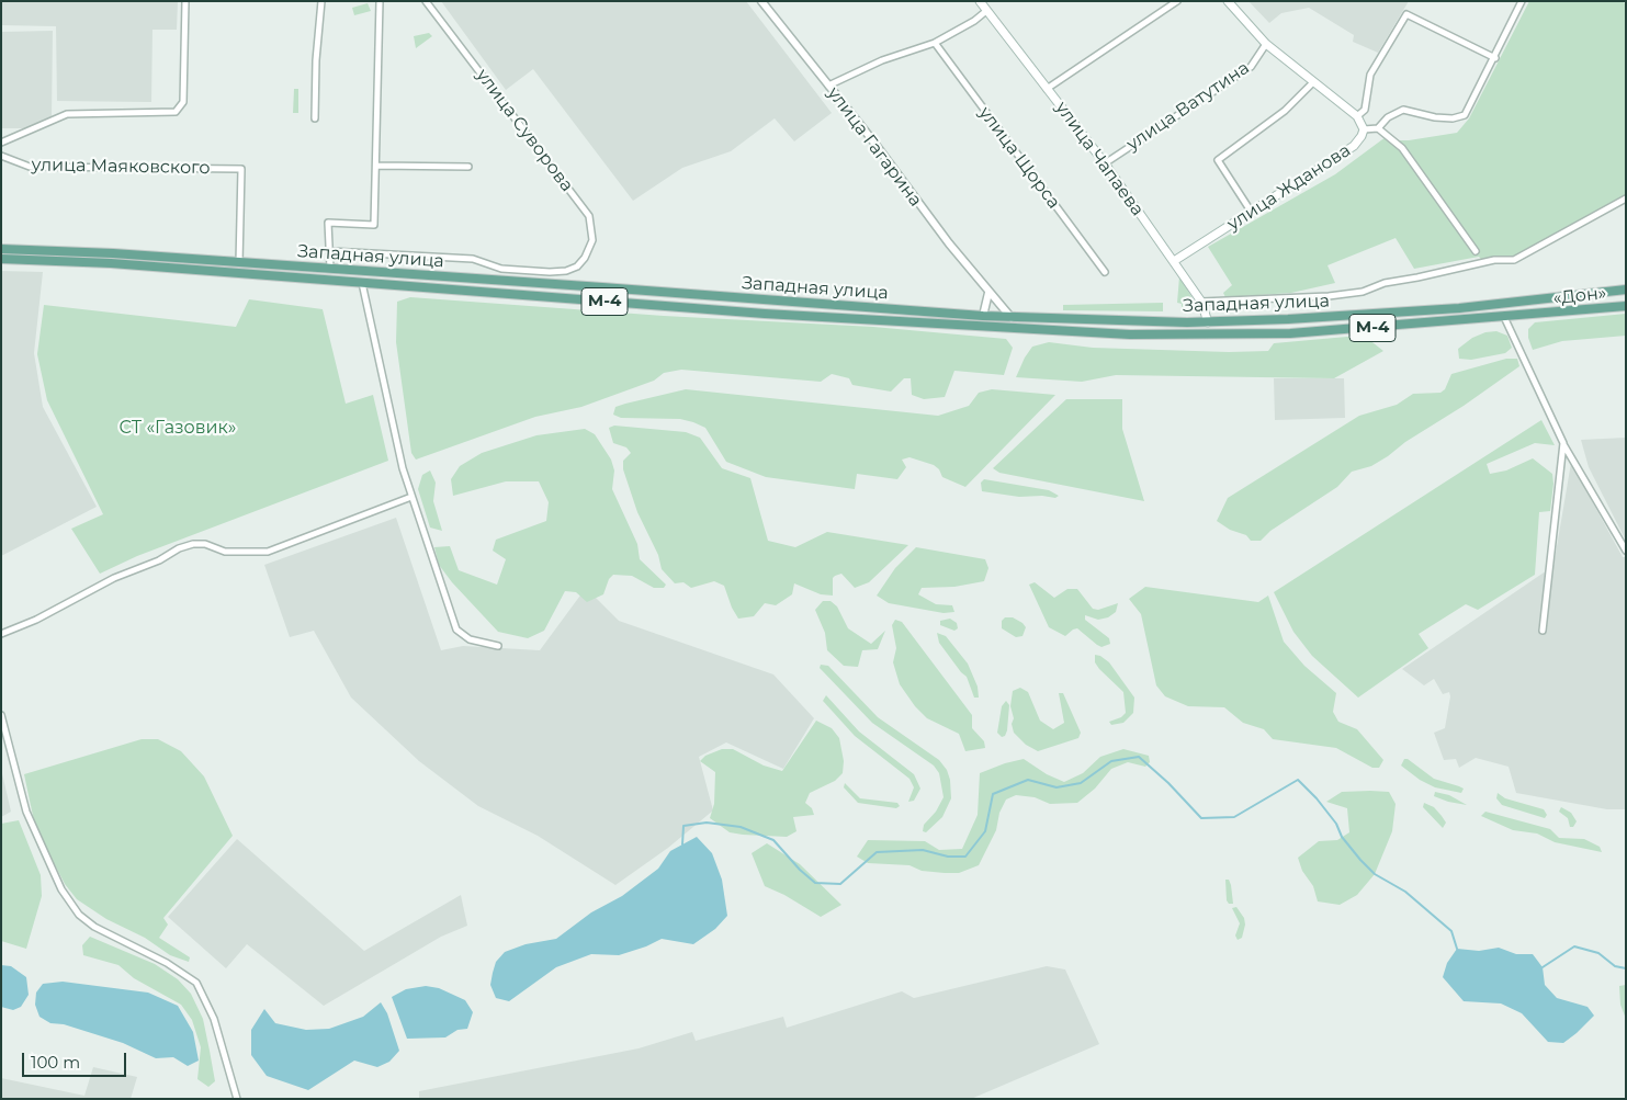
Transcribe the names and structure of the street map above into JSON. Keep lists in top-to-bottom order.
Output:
{
  "streets": {
    "main road": [
      "улица Чапаева",
      "улица Жданова",
      "Западная улица",
      "«Дон»",
      "М-4"
    ],
    "street": [
      "улица Ватутина",
      "улица Суворова",
      "улица Гагарина",
      "улица Щорса",
      "улица Маяковского"
    ]
  },
  "crossings": [
    ["улица Ватутина", "улица Чапаева"],
    ["улица Суворова", "Западная улица"],
    ["улица Гагарина", "Западная улица"],
    ["улица Чапаева", "улица Жданова"],
    ["улица Чапаева", "Западная улица"],
    ["улица Маяковского", "Западная улица"],
    ["Западная улица", "«Дон»"]
  ],
  "parks": ["СТ «Газовик»"],
  "scale_bar": "100 m"
}
